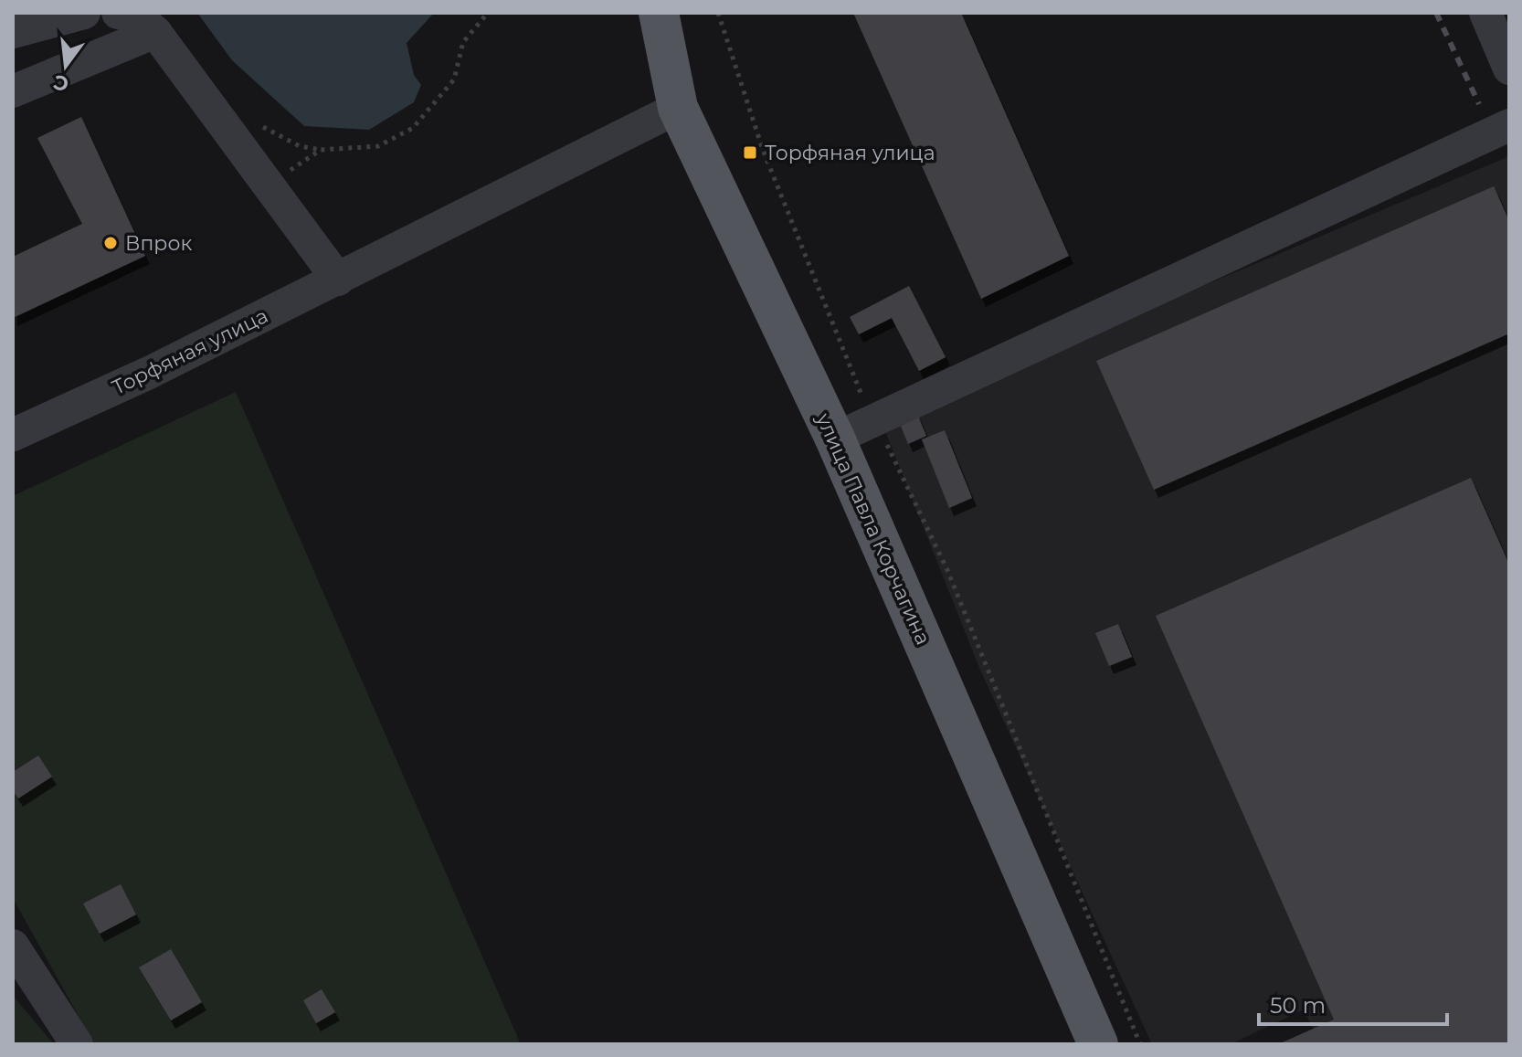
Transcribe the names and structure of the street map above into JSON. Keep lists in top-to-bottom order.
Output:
{
  "streets": {
    "main road": ["улица Павла Корчагина"],
    "street": ["Торфяная улица"]
  },
  "crossings": [
    ["Торфяная улица", "улица Павла Корчагина"]
  ],
  "places": {
    "transit": ["Торфяная улица"],
    "other": ["Впрок"]
  },
  "scale_bar": "50 m",
  "north": "bottom"
}
